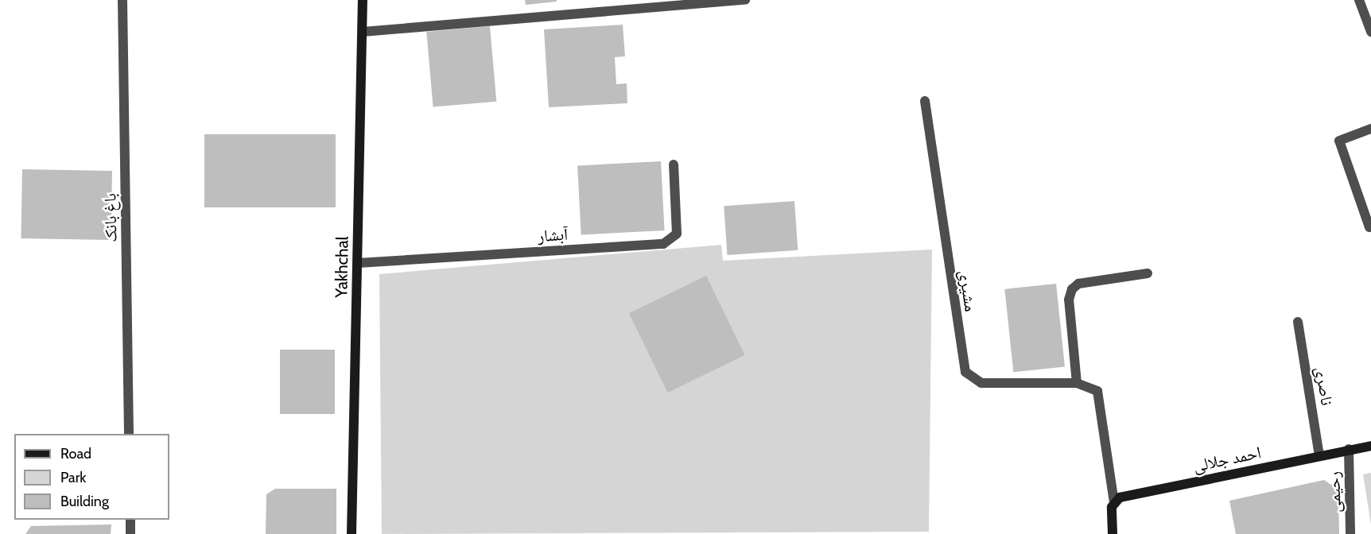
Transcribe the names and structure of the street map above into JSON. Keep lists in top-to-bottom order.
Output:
{
  "streets": {
    "street": [
      "باغ بانک",
      "آبشار",
      "Yakhchal",
      "مشیری",
      "ناصری",
      "احمد جلالی",
      "رحیمی"
    ]
  },
  "crossings": [
    ["آبشار", "Yakhchal"],
    ["مشیری", "احمد جلالی"],
    ["ناصری", "احمد جلالی"],
    ["احمد جلالی", "رحیمی"]
  ],
  "legend": ["Road", "Park", "Building"]
}
